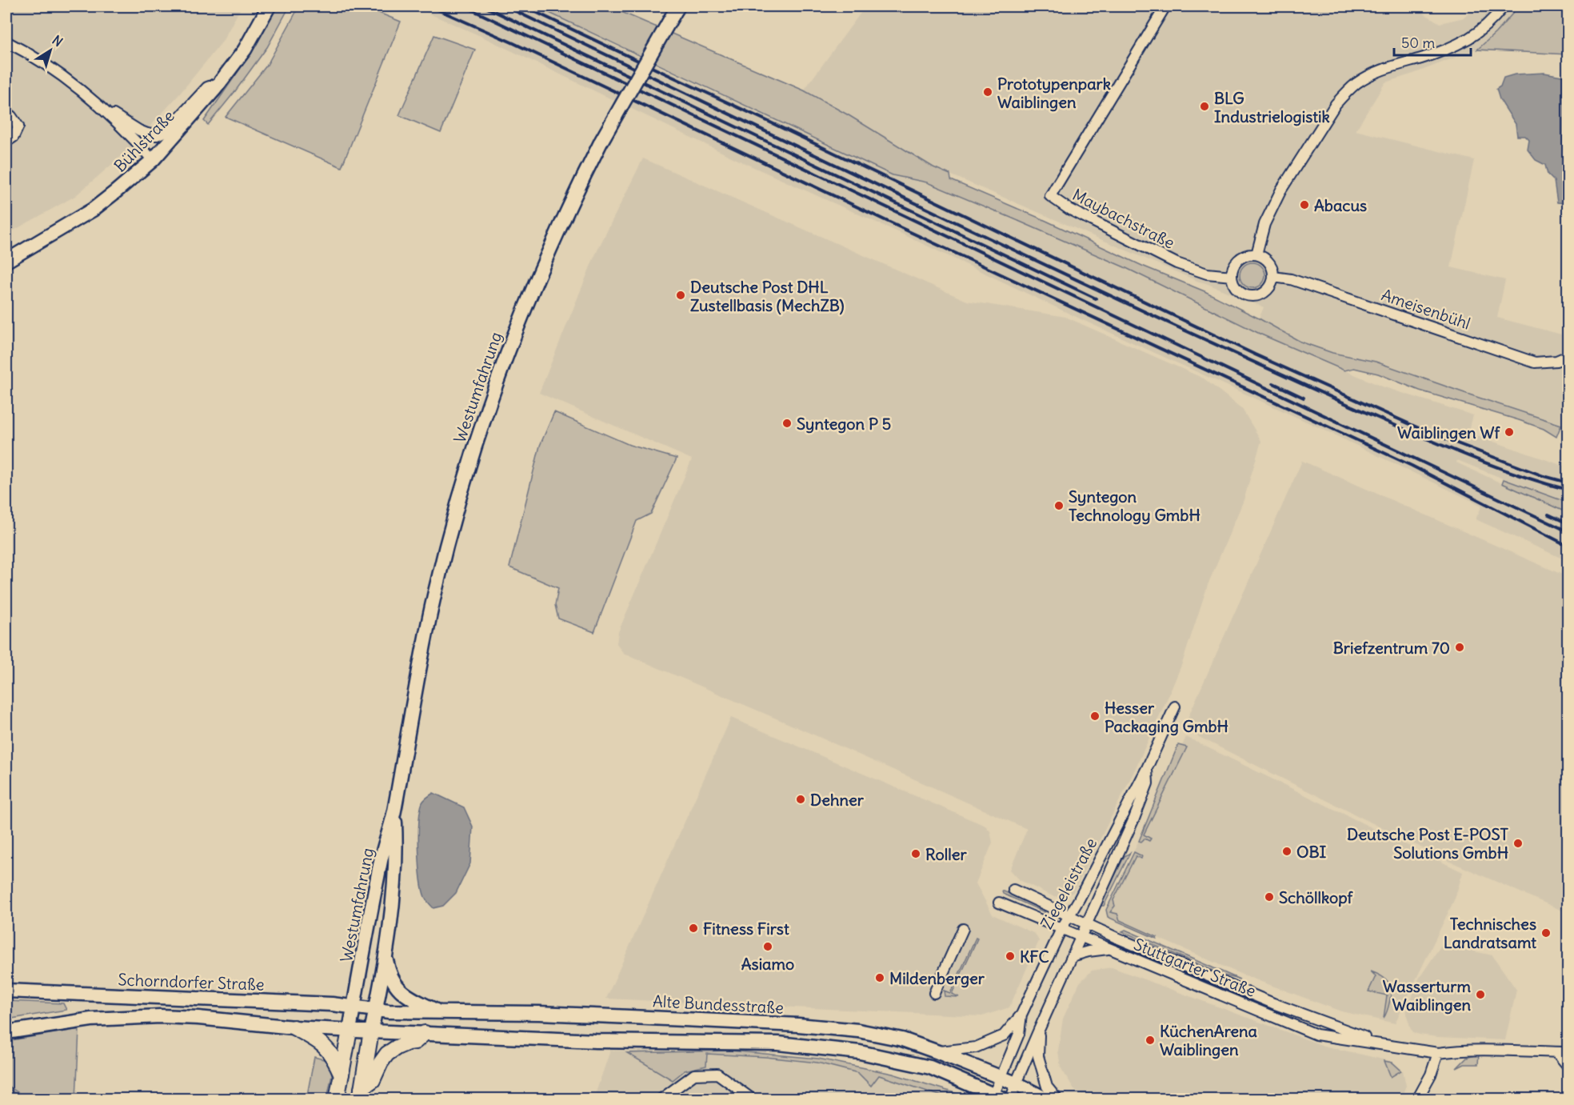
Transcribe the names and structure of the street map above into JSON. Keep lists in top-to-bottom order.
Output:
{
  "streets": {
    "main road": [
      "Bühlstraße",
      "Westumfahrung",
      "Schorndorfer Straße",
      "Alte Bundesstraße"
    ],
    "street": [
      "Maybachstraße",
      "Ameisenbühl",
      "Ziegeleistraße",
      "Stuttgarter Straße"
    ]
  },
  "crossings": [
    ["Maybachstraße", "Ameisenbühl"],
    ["Westumfahrung", "Schorndorfer Straße"],
    ["Westumfahrung", "Alte Bundesstraße"],
    ["Ziegeleistraße", "Stuttgarter Straße"],
    ["Ziegeleistraße", "Alte Bundesstraße"],
    ["Schorndorfer Straße", "Alte Bundesstraße"]
  ],
  "places": [
    "Prototypenpark Waiblingen",
    "BLG Industrielogistik",
    "Abacus",
    "Deutsche Post DHL Zustellbasis (MechZB)",
    "Syntegon P 5",
    "Waiblingen Wf",
    "Syntegon Technology GmbH",
    "Briefzentrum 70",
    "Hesser Packaging GmbH",
    "Dehner",
    "Deutsche Post E-POST Solutions GmbH",
    "OBI",
    "Roller",
    "Schöllkopf",
    "Fitness First",
    "Technisches Landratsamt",
    "Asiamo",
    "KFC",
    "Mildenberger",
    "Wasserturm Waiblingen",
    "KüchenArena Waiblingen"
  ],
  "scale_bar": "50 m",
  "north": "top right"
}
